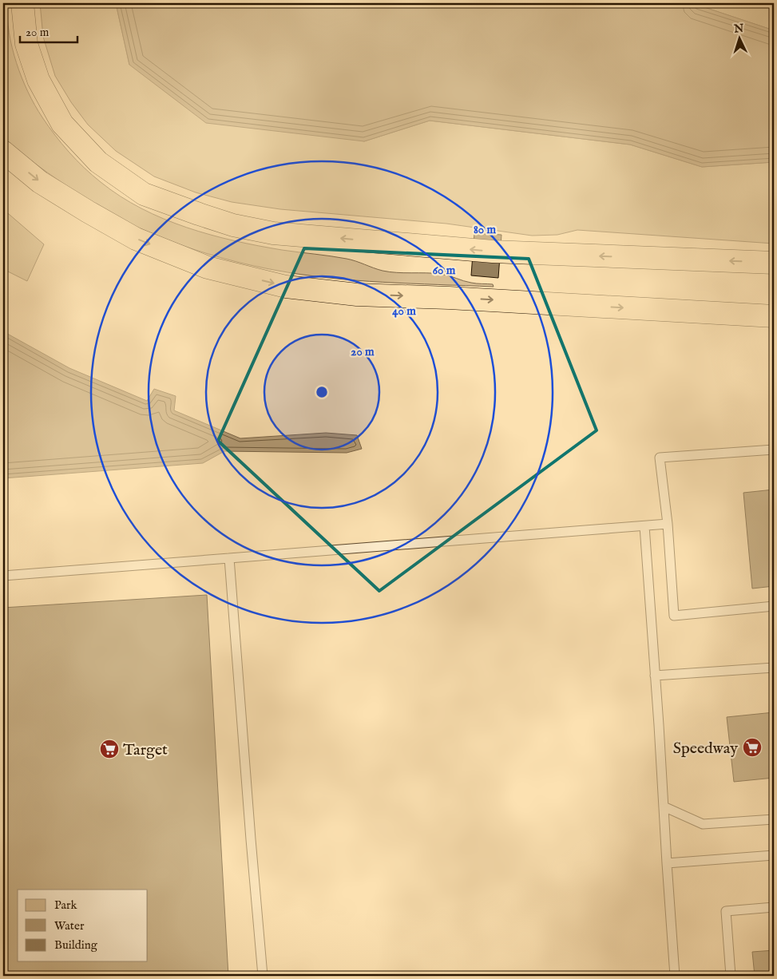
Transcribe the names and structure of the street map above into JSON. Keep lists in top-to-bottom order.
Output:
{
  "places": {
    "supermarket": ["Speedway", "Target"]
  },
  "legend": ["Park", "Water", "Building"],
  "scale_bar": "20 m",
  "north": "top",
  "rings": [
    "80 m",
    "60 m",
    "40 m",
    "20 m"
  ]
}
